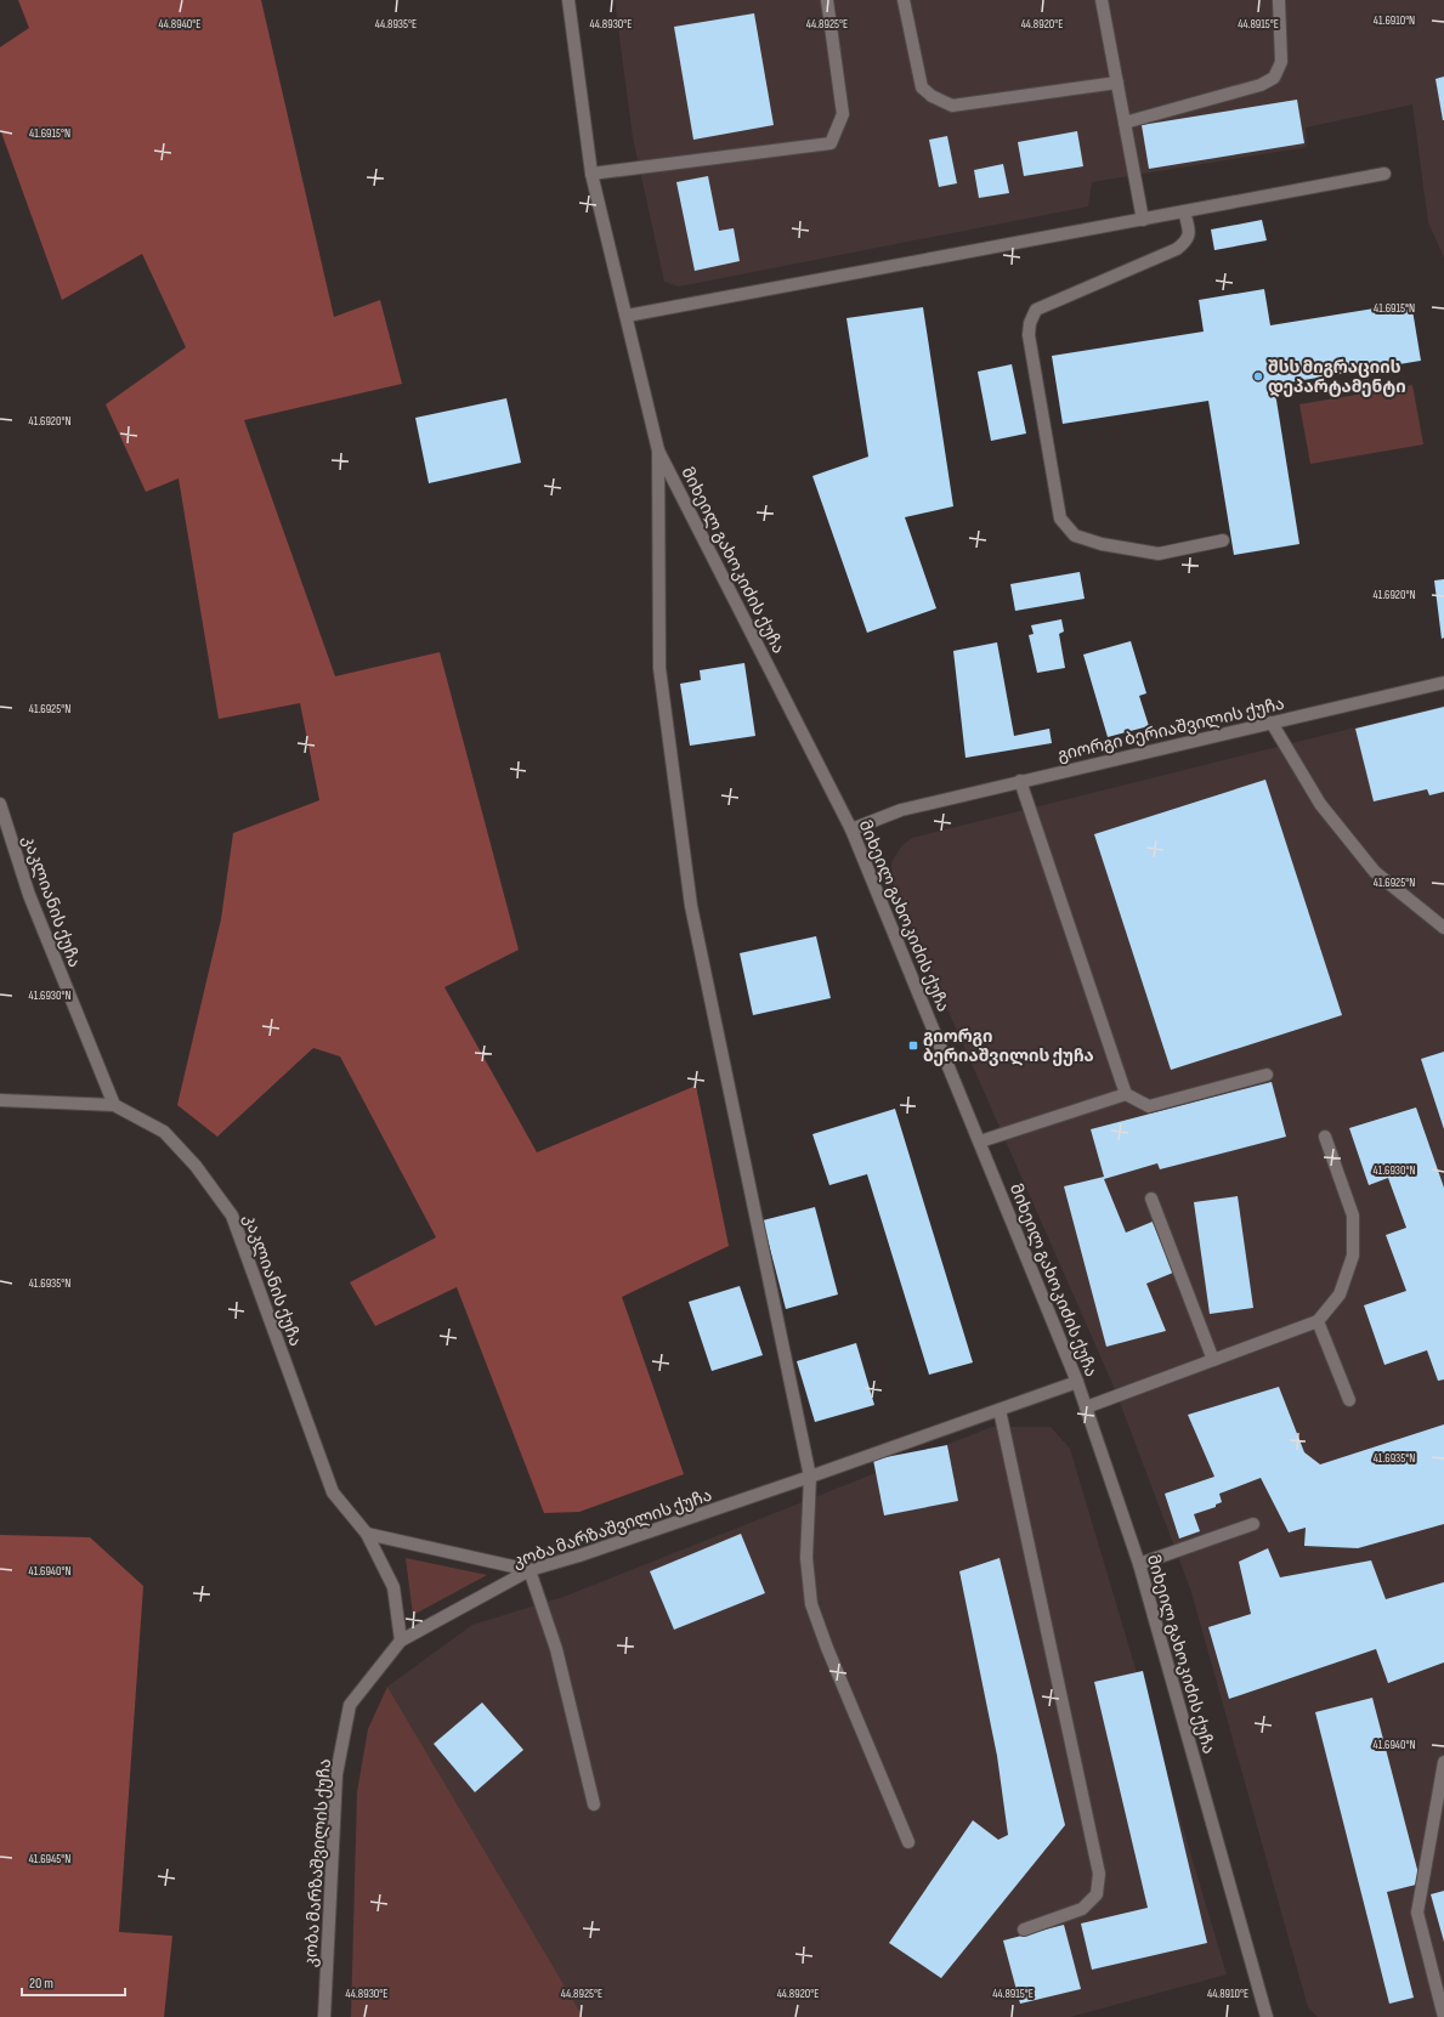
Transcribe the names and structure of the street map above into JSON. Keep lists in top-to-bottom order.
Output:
{
  "streets": {
    "street": [
      "მიხეილ გახოკიძის ქუჩა",
      "გიორგი ბერიაშვილის ქუჩა",
      "კაკლიანის ქუჩა",
      "კობა მარზაშვილის ქუჩა"
    ]
  },
  "crossings": [
    ["მიხეილ გახოკიძის ქუჩა", "გიორგი ბერიაშვილის ქუჩა"],
    ["მიხეილ გახოკიძის ქუჩა", "კობა მარზაშვილის ქუჩა"],
    ["კაკლიანის ქუჩა", "კობა მარზაშვილის ქუჩა"]
  ],
  "places": {
    "other": ["შსს მიგრაციის დეპარტამენტი"],
    "transit": ["გიორგი ბერიაშვილის ქუჩა"]
  },
  "scale_bar": "20 m",
  "coordinates": [
    "41.6910°N",
    "44.8940°E",
    "44.8935°E",
    "44.8930°E",
    "44.8925°E",
    "44.8920°E",
    "44.8915°E",
    "41.6915°N",
    "41.6920°N",
    "41.6925°N",
    "41.6930°N",
    "41.6935°N",
    "41.6940°N",
    "41.6945°N",
    "44.8910°E"
  ]
}
